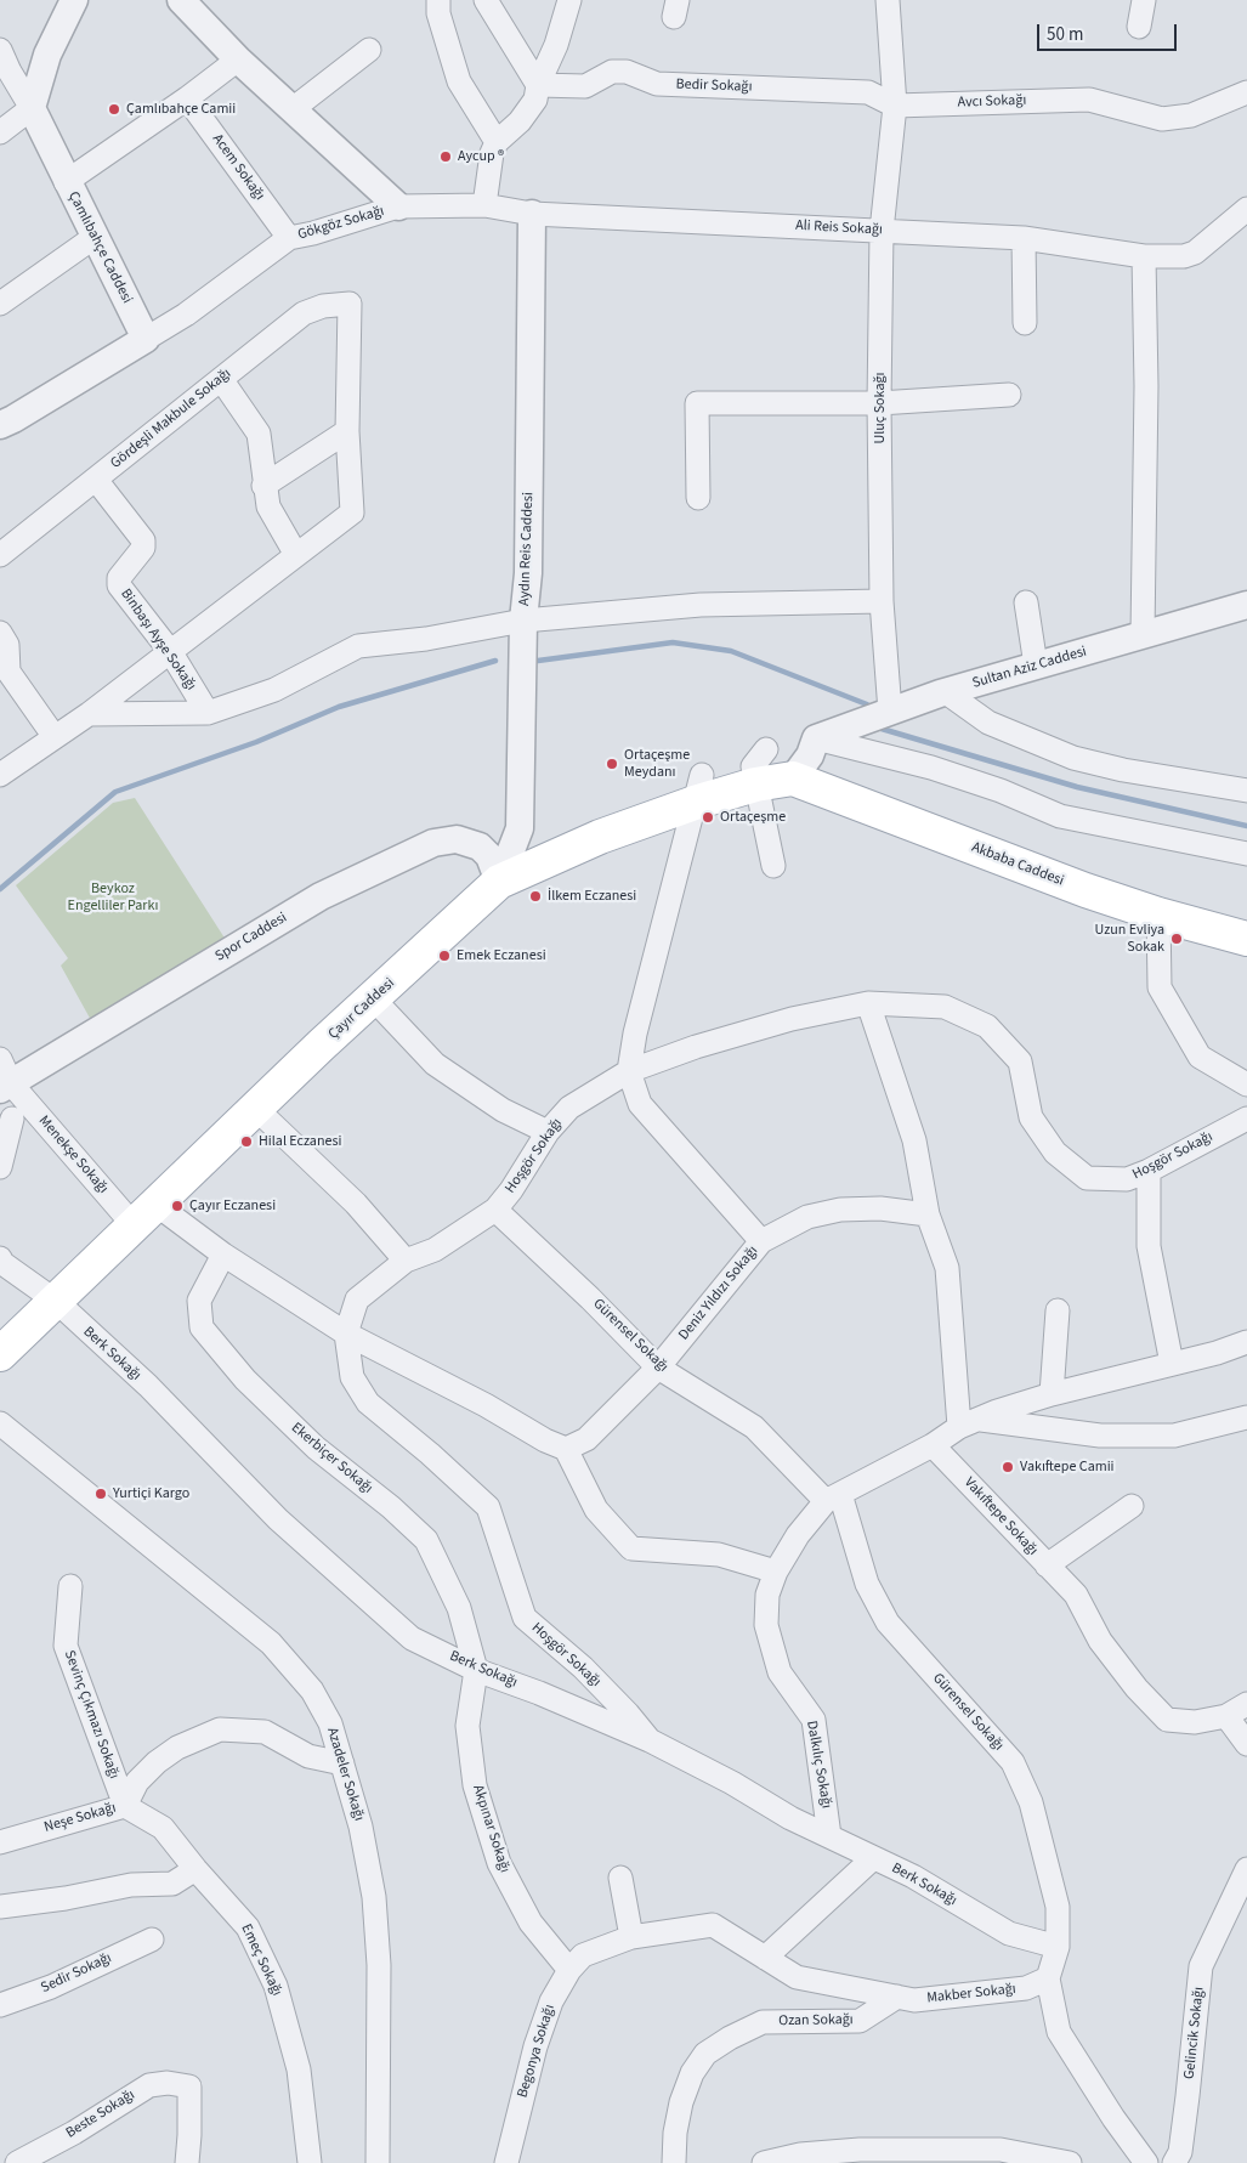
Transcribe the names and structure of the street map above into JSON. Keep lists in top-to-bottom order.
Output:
{
  "streets": {
    "main road": ["Akbaba Caddesi", "Çayır Caddesi"],
    "street": [
      "Bedir Sokağı",
      "Avcı Sokağı",
      "Acem Sokağı",
      "Gökgöz Sokağı",
      "Ali Reis Sokağı",
      "Çamlıbahçe Caddesi",
      "Uluç Sokağı",
      "Gördeşli Makbule Sokağı",
      "Aydın Reis Caddesi",
      "Binbaşı Ayşe Sokağı",
      "Sultan Aziz Caddesi",
      "Spor Caddesi",
      "Menekşe Sokağı",
      "Hoşgör Sokağı",
      "Deniz Yıldızı Sokağı",
      "Gürensel Sokağı",
      "Berk Sokağı",
      "Ekerbiçer Sokağı",
      "Vakıftepe Sokağı",
      "Sevinç Çıkmazı Sokağı",
      "Dalkılıç Sokağı",
      "Azadeler Sokağı",
      "Neşe Sokağı",
      "Akpınar Sokağı",
      "Emeç Sokağı",
      "Sedir Sokağı",
      "Makber Sokağı",
      "Ozan Sokağı",
      "Gelincik Sokağı",
      "Begonya Sokağı",
      "Beste Sokağı"
    ]
  },
  "crossings": [
    ["Bedir Sokağı", "Avcı Sokağı"],
    ["Bedir Sokağı", "Uluç Sokağı"],
    ["Avcı Sokağı", "Uluç Sokağı"],
    ["Acem Sokağı", "Gökgöz Sokağı"],
    ["Gökgöz Sokağı", "Ali Reis Sokağı"],
    ["Gökgöz Sokağı", "Çamlıbahçe Caddesi"],
    ["Gökgöz Sokağı", "Aydın Reis Caddesi"],
    ["Ali Reis Sokağı", "Uluç Sokağı"],
    ["Ali Reis Sokağı", "Aydın Reis Caddesi"],
    ["Uluç Sokağı", "Sultan Aziz Caddesi"],
    ["Gördeşli Makbule Sokağı", "Binbaşı Ayşe Sokağı"],
    ["Aydın Reis Caddesi", "Spor Caddesi"],
    ["Aydın Reis Caddesi", "Çayır Caddesi"],
    ["Akbaba Caddesi", "Çayır Caddesi"],
    ["Spor Caddesi", "Çayır Caddesi"],
    ["Spor Caddesi", "Menekşe Sokağı"],
    ["Çayır Caddesi", "Menekşe Sokağı"],
    ["Çayır Caddesi", "Berk Sokağı"],
    ["Menekşe Sokağı", "Hoşgör Sokağı"],
    ["Menekşe Sokağı", "Deniz Yıldızı Sokağı"],
    ["Menekşe Sokağı", "Ekerbiçer Sokağı"],
    ["Hoşgör Sokağı", "Gürensel Sokağı"],
    ["Hoşgör Sokağı", "Berk Sokağı"],
    ["Deniz Yıldızı Sokağı", "Gürensel Sokağı"],
    ["Gürensel Sokağı", "Berk Sokağı"],
    ["Gürensel Sokağı", "Dalkılıç Sokağı"],
    ["Berk Sokağı", "Ekerbiçer Sokağı"],
    ["Berk Sokağı", "Dalkılıç Sokağı"],
    ["Berk Sokağı", "Akpınar Sokağı"],
    ["Ekerbiçer Sokağı", "Akpınar Sokağı"],
    ["Sevinç Çıkmazı Sokağı", "Neşe Sokağı"],
    ["Sevinç Çıkmazı Sokağı", "Emeç Sokağı"],
    ["Azadeler Sokağı", "Neşe Sokağı"],
    ["Neşe Sokağı", "Emeç Sokağı"],
    ["Akpınar Sokağı", "Begonya Sokağı"],
    ["Makber Sokağı", "Ozan Sokağı"],
    ["Makber Sokağı", "Begonya Sokağı"],
    ["Ozan Sokağı", "Begonya Sokağı"]
  ],
  "parks": ["Beykoz Engelliler Parkı"],
  "places": [
    "Çamlıbahçe Camii",
    "Aycup ®",
    "Ortaçeşme Meydanı",
    "Ortaçeşme",
    "İlkem Eczanesi",
    "Uzun Evliya Sokak",
    "Emek Eczanesi",
    "Hilal Eczanesi",
    "Çayır Eczanesi",
    "Vakıftepe Camii",
    "Yurtiçi Kargo"
  ],
  "scale_bar": "50 m"
}
